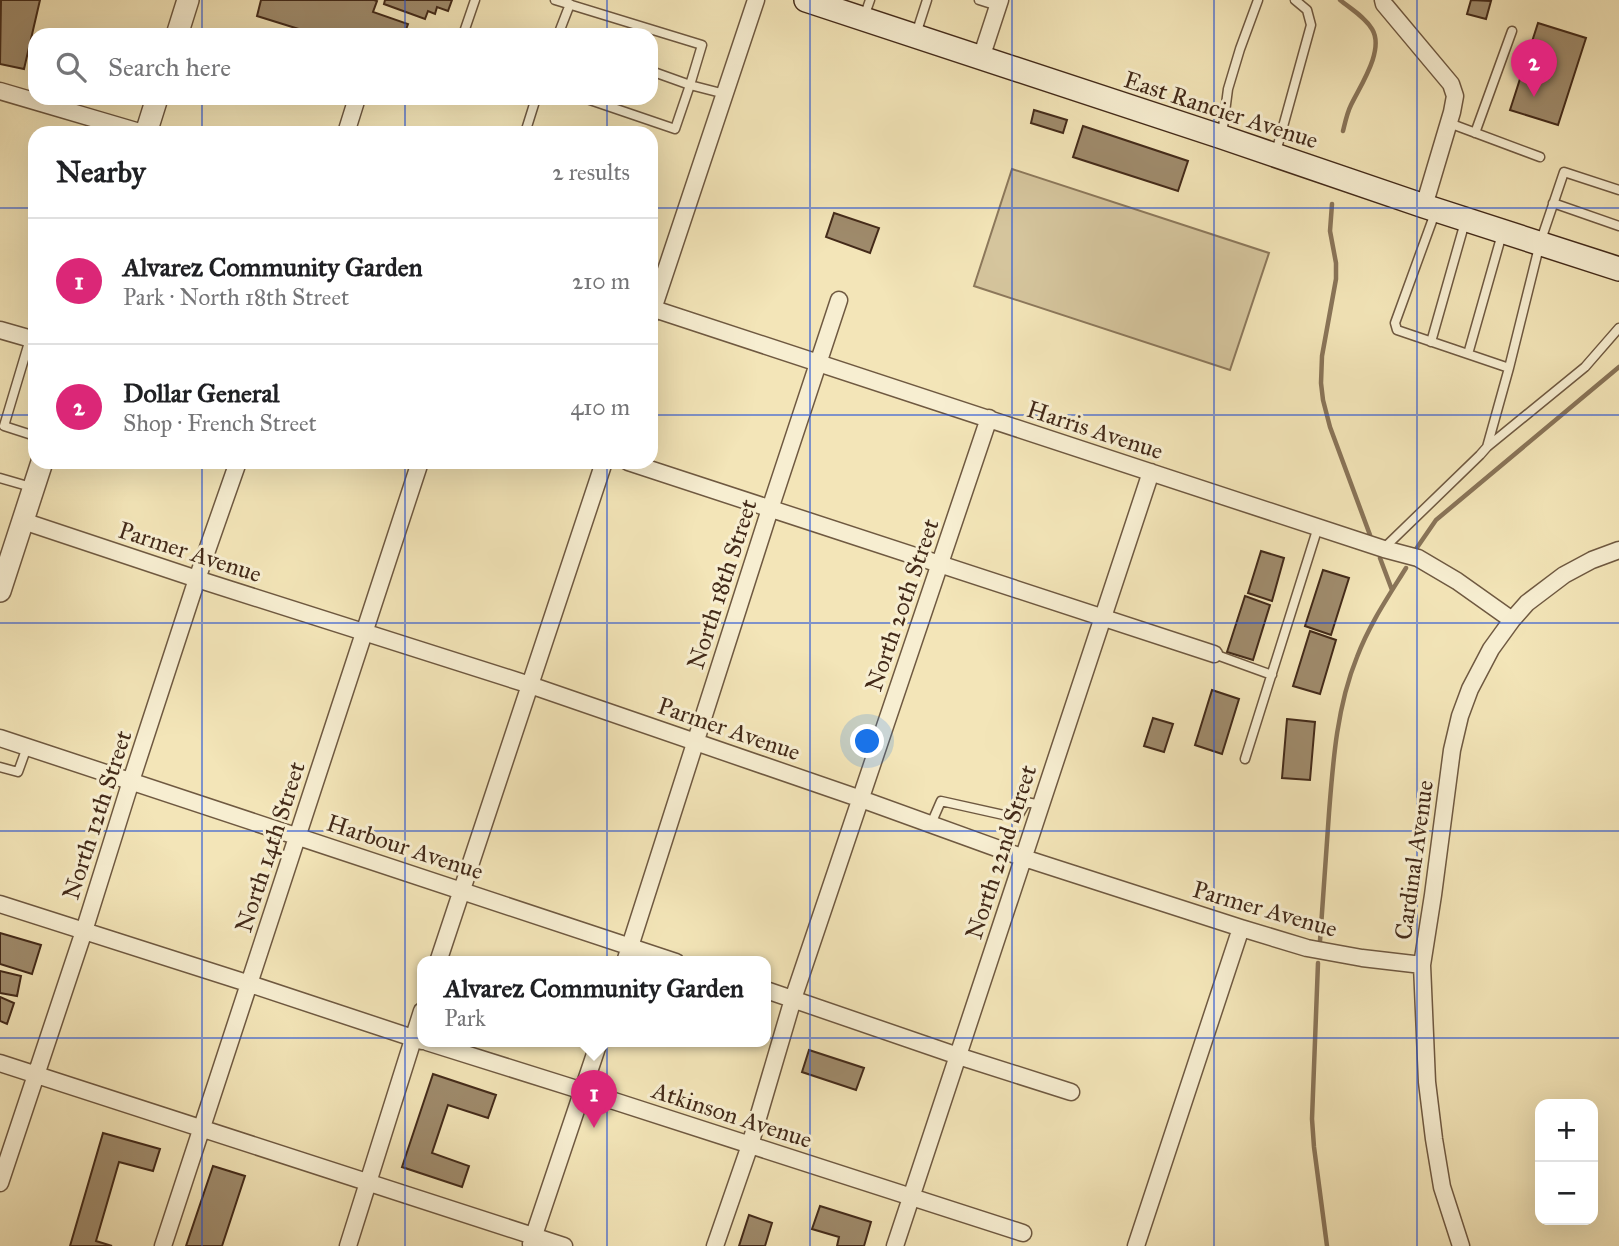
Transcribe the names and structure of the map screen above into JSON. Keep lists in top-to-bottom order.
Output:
{
  "streets": {
    "main road": ["East Rancier Avenue"],
    "street": [
      "Harris Avenue",
      "Parmer Avenue",
      "North 18th Street",
      "North 20th Street",
      "North 12th Street",
      "North 14th Street",
      "Harbour Avenue",
      "North 22nd Street",
      "Cardinal Avenue",
      "Atkinson Avenue"
    ]
  },
  "crossings": [
    ["Harris Avenue", "North 18th Street"],
    ["Harris Avenue", "North 20th Street"],
    ["Harris Avenue", "North 22nd Street"],
    ["Harris Avenue", "Cardinal Avenue"],
    ["Parmer Avenue", "North 18th Street"],
    ["Parmer Avenue", "North 20th Street"],
    ["Parmer Avenue", "North 12th Street"],
    ["Parmer Avenue", "North 14th Street"],
    ["Parmer Avenue", "North 22nd Street"],
    ["Parmer Avenue", "Cardinal Avenue"],
    ["North 18th Street", "Harbour Avenue"],
    ["North 20th Street", "Atkinson Avenue"],
    ["North 12th Street", "Harbour Avenue"],
    ["North 12th Street", "Atkinson Avenue"],
    ["North 14th Street", "Harbour Avenue"],
    ["North 14th Street", "Atkinson Avenue"],
    ["North 22nd Street", "Atkinson Avenue"]
  ],
  "page": {
    "search": "Search here",
    "pins": ["2", "1"],
    "heading": ["Nearby", "2 results"],
    "list": [
      {
        "mark": "1",
        "name": "Alvarez Community Garden",
        "note": "Park · North 18th Street",
        "value": "210 m"
      },
      {
        "mark": "2",
        "name": "Dollar General",
        "note": "Shop · French Street",
        "value": "410 m"
      }
    ],
    "popup": ["Alvarez Community Garden", "Park"],
    "map_buttons": ["+", "−"]
  }
}
